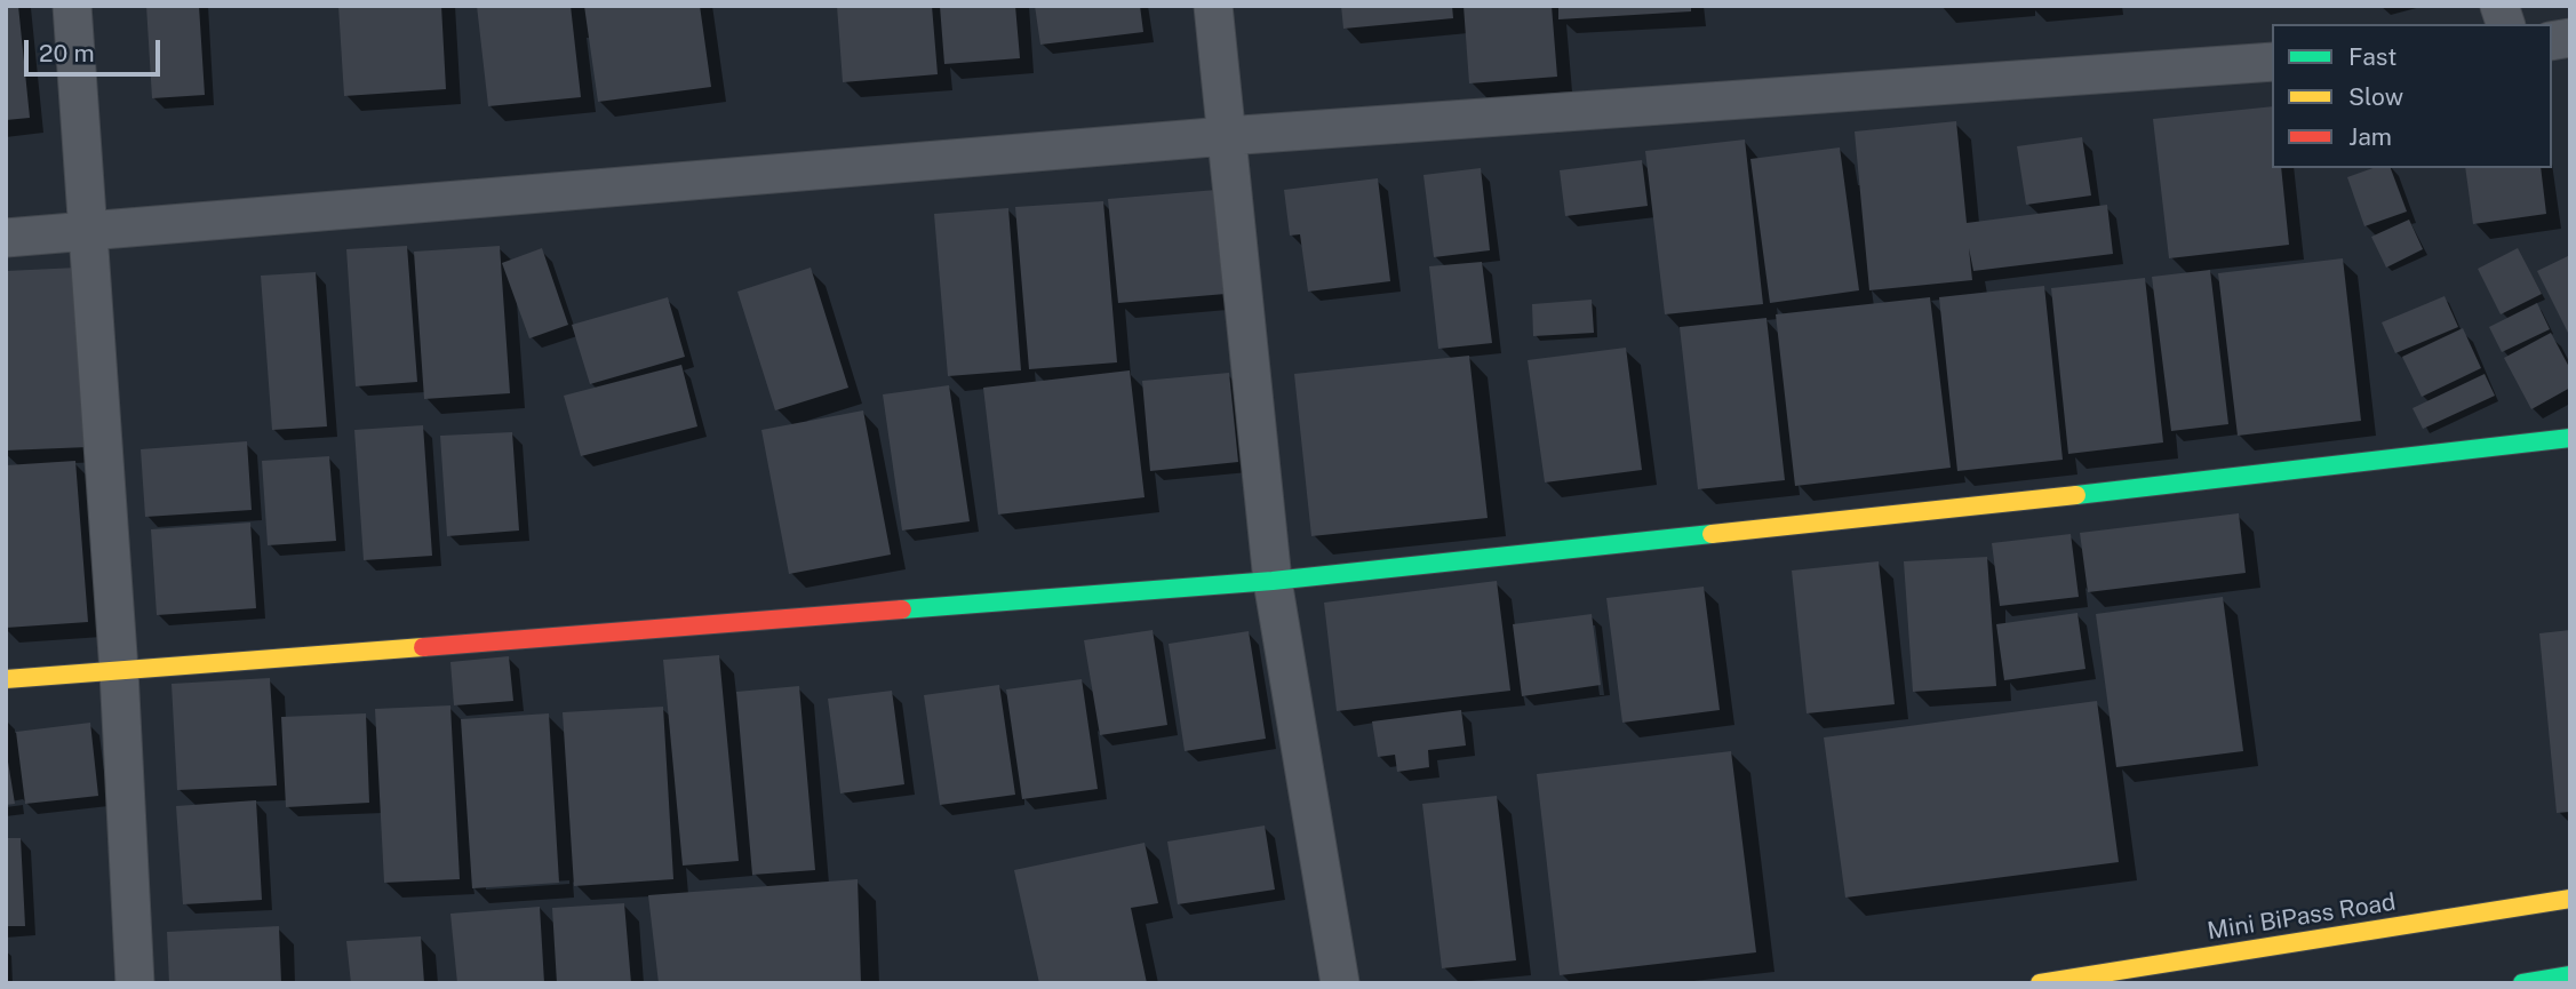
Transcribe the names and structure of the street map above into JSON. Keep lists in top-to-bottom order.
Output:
{
  "streets": {
    "street": ["Mini BiPass Road"]
  },
  "legend": ["Fast", "Slow", "Jam"],
  "scale_bar": "20 m"
}
